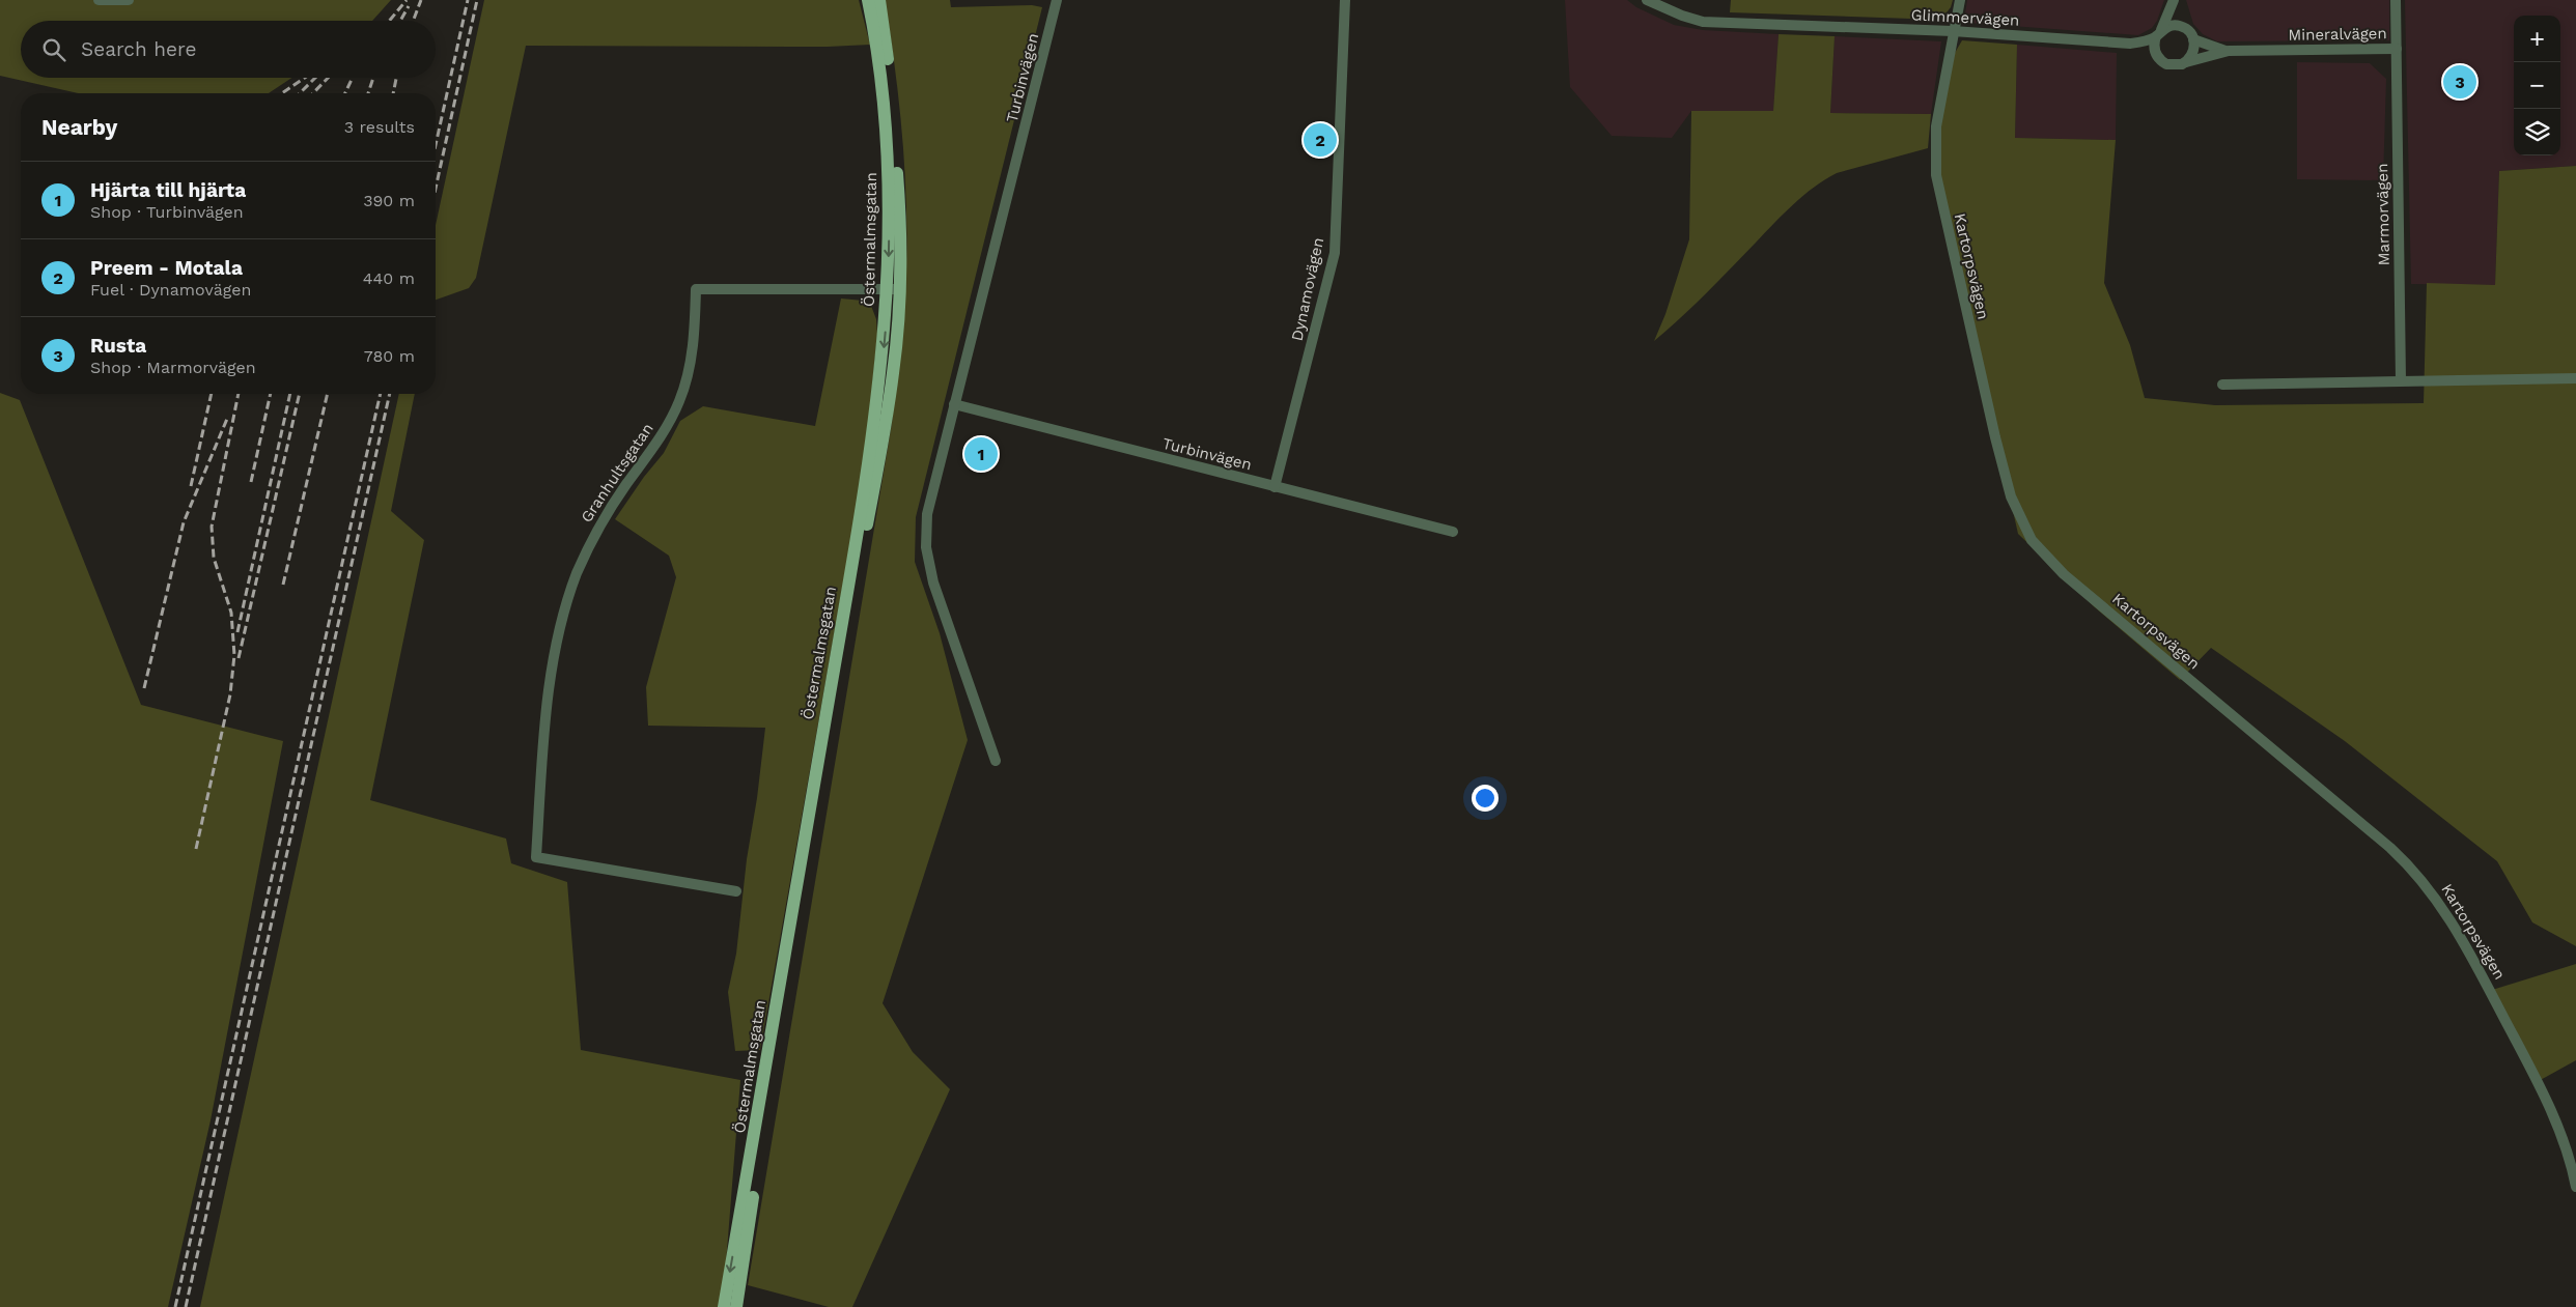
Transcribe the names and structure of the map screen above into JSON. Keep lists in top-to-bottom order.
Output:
{
  "streets": {
    "main road": ["Östermalmsgatan"],
    "street": [
      "Glimmervägen",
      "Mineralvägen",
      "Turbinvägen",
      "Marmorvägen",
      "Kartorpsvägen",
      "Dynamovägen",
      "Granhultsgatan"
    ]
  },
  "crossings": [
    ["Glimmervägen", "Mineralvägen"],
    ["Glimmervägen", "Kartorpsvägen"],
    ["Mineralvägen", "Marmorvägen"],
    ["Turbinvägen", "Dynamovägen"],
    ["Östermalmsgatan", "Granhultsgatan"]
  ],
  "page": {
    "map_buttons": ["+", "−"],
    "search": "Search here",
    "pins": ["3", "2", "1"],
    "heading": ["Nearby", "3 results"],
    "list": [
      {
        "mark": "1",
        "name": "Hjärta till hjärta",
        "note": "Shop · Turbinvägen",
        "value": "390 m"
      },
      {
        "mark": "2",
        "name": "Preem - Motala",
        "note": "Fuel · Dynamovägen",
        "value": "440 m"
      },
      {
        "mark": "3",
        "name": "Rusta",
        "note": "Shop · Marmorvägen",
        "value": "780 m"
      }
    ]
  }
}
